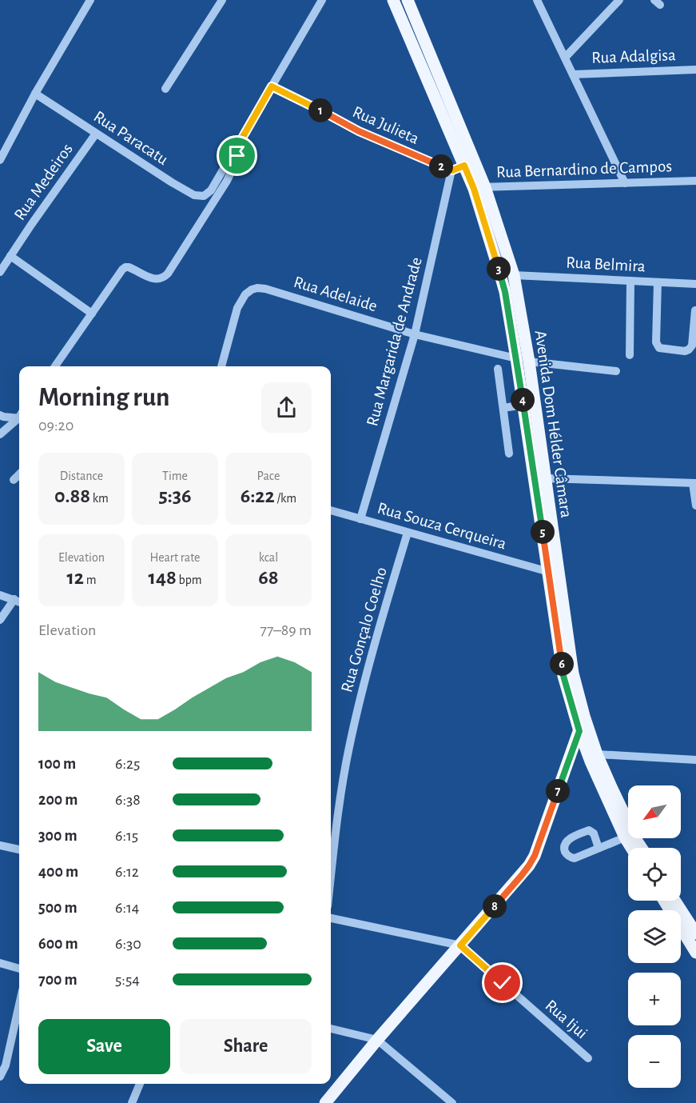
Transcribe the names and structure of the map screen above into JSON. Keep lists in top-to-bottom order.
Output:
{
  "streets": {
    "main road": ["Avenida Dom Hélder Câmara"],
    "street": [
      "Rua Adalgisa",
      "Rua Julieta",
      "Rua Paracatu",
      "Rua Bernardino de Campos",
      "Rua Medeiros",
      "Rua Belmira",
      "Rua Adelaide",
      "Rua Margarida de Andrade",
      "Rua Souza Cerqueira",
      "Rua Gonçalo Coelho",
      "Rua Ijui"
    ]
  },
  "crossings": [
    ["Rua Julieta", "Rua Margarida de Andrade"],
    ["Rua Paracatu", "Rua Medeiros"],
    ["Rua Bernardino de Campos", "Avenida Dom Hélder Câmara"],
    ["Rua Belmira", "Avenida Dom Hélder Câmara"],
    ["Rua Adelaide", "Rua Margarida de Andrade"],
    ["Rua Adelaide", "Avenida Dom Hélder Câmara"],
    ["Rua Margarida de Andrade", "Rua Souza Cerqueira"],
    ["Avenida Dom Hélder Câmara", "Rua Souza Cerqueira"],
    ["Rua Souza Cerqueira", "Rua Gonçalo Coelho"]
  ],
  "north": "bottom left",
  "page": {
    "pins": [
      "1",
      "2",
      "3",
      "4",
      "5",
      "6",
      "7",
      "8"
    ],
    "heading": ["Morning run", "09:20"],
    "stats": [
      ["Distance", "0.88 km"],
      ["Time", "5:36"],
      ["Pace", "6:22 /km"],
      ["Elevation", "12 m"],
      ["Heart rate", "148 bpm"],
      ["kcal", "68"]
    ],
    "chart": ["Elevation", "77–89 m"],
    "list": [
      {
        "name": "100 m",
        "note": "6:25"
      },
      {
        "name": "200 m",
        "note": "6:38"
      },
      {
        "name": "300 m",
        "note": "6:15"
      },
      {
        "name": "400 m",
        "note": "6:12"
      },
      {
        "name": "500 m",
        "note": "6:14"
      },
      {
        "name": "600 m",
        "note": "6:30"
      },
      {
        "name": "700 m",
        "note": "5:54"
      }
    ],
    "map_buttons": ["+", "−"],
    "buttons": ["Save", "Share"]
  }
}
